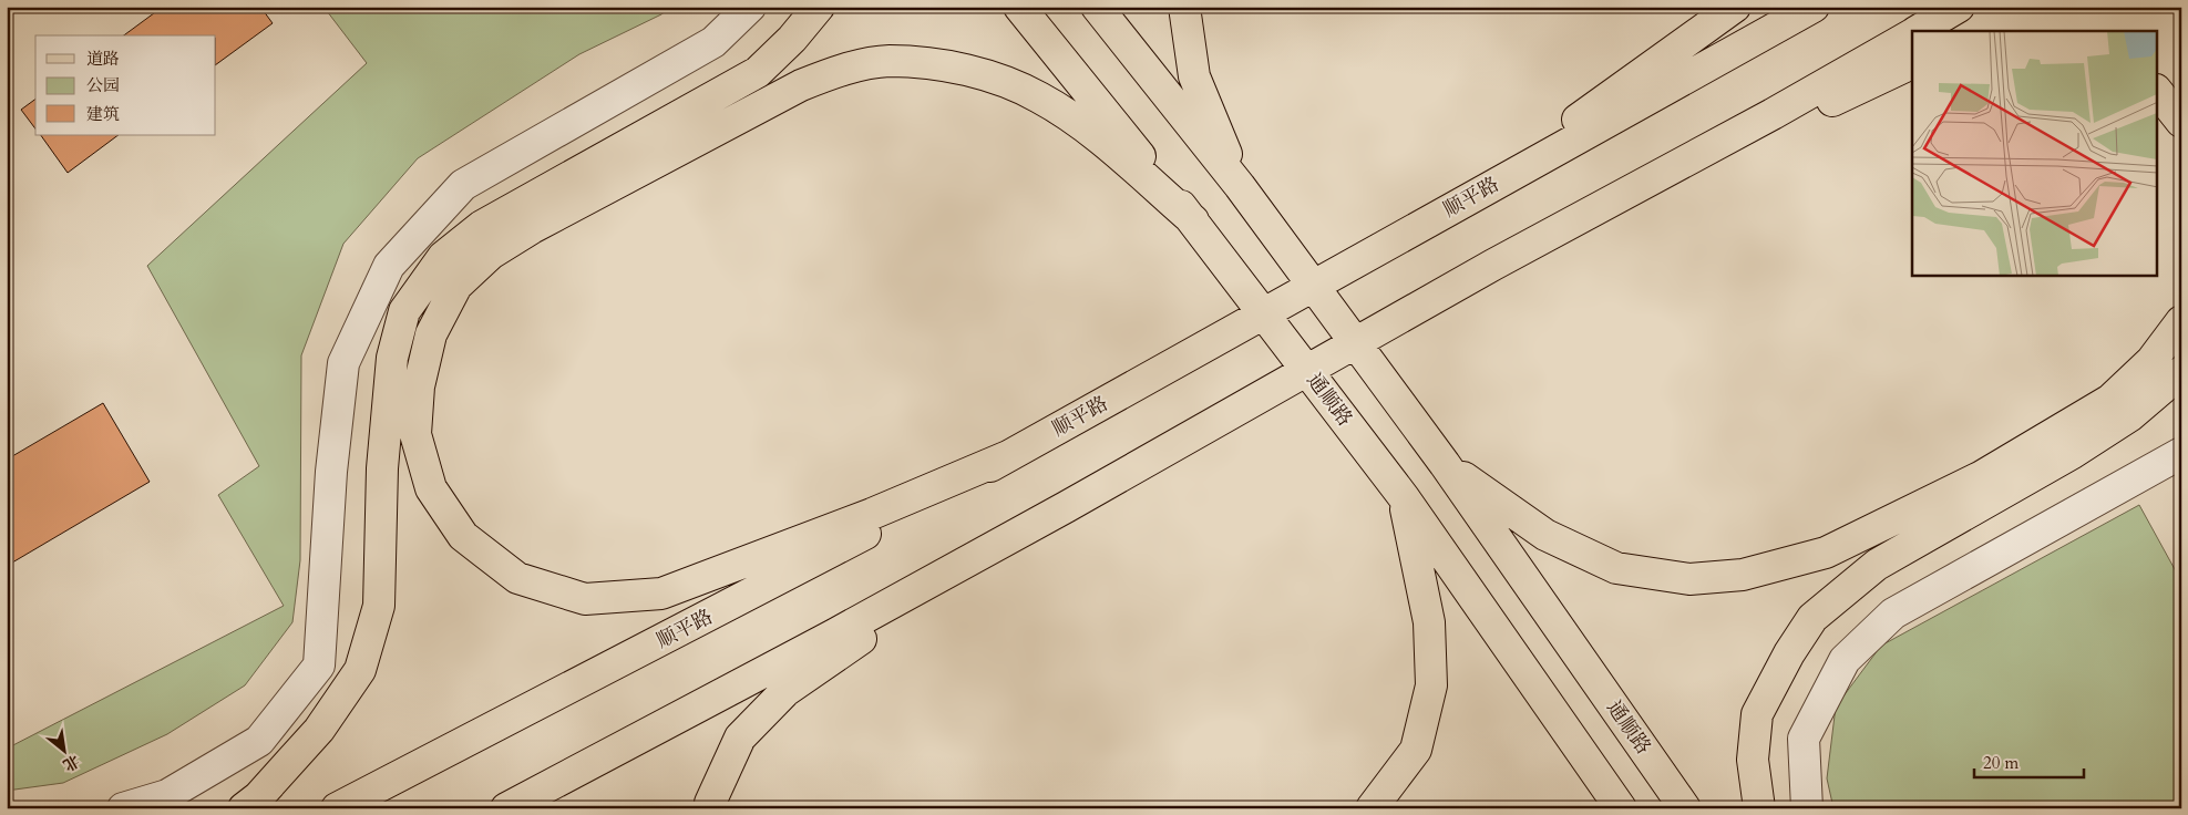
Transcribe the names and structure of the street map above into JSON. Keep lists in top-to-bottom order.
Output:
{
  "streets": {
    "main road": ["顺平路", "通顺路"]
  },
  "legend": ["道路", "公园", "建筑"],
  "scale_bar": "20 m",
  "north": "bottom right"
}
